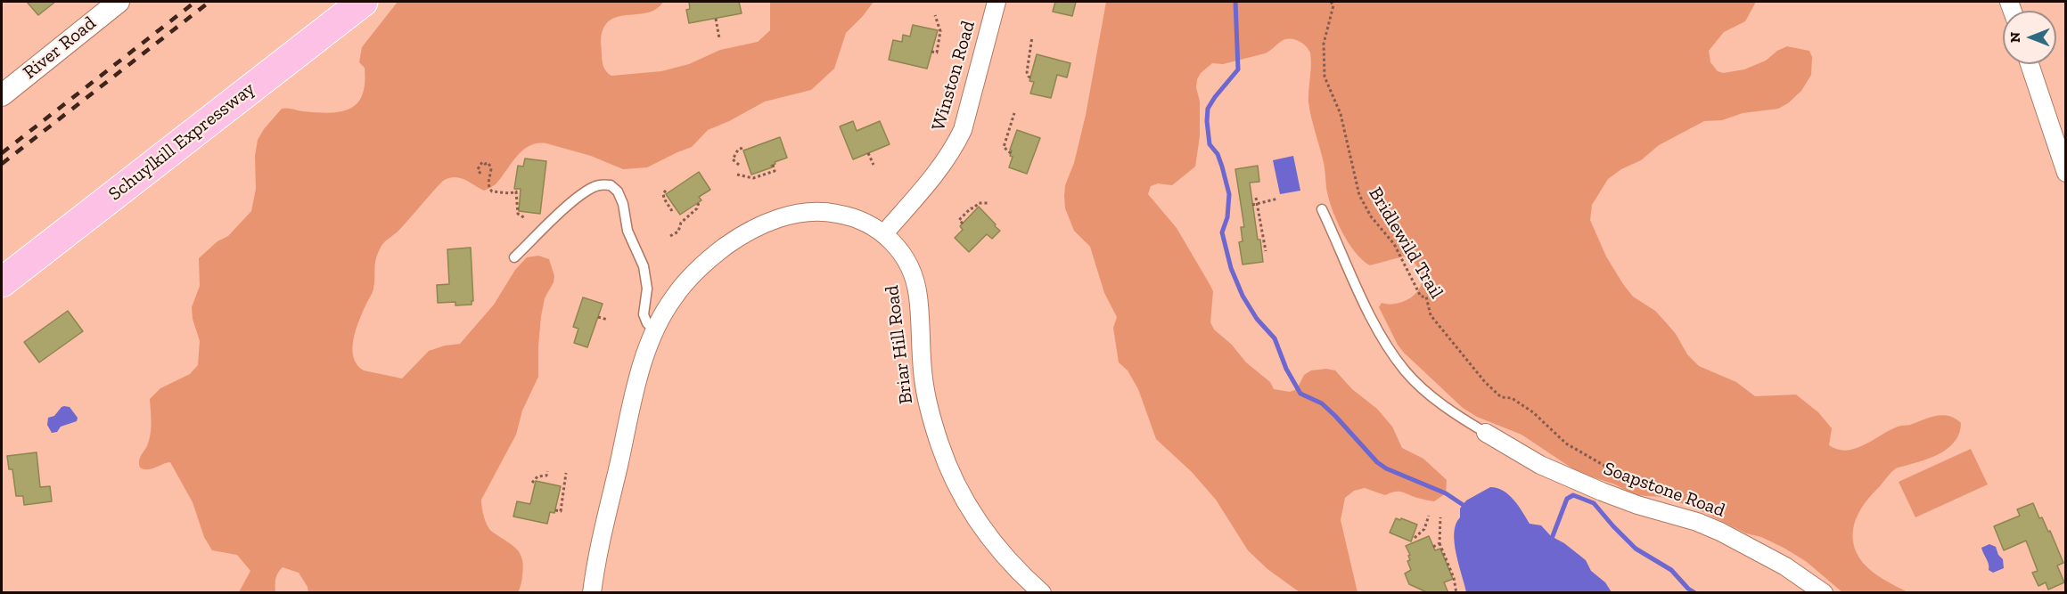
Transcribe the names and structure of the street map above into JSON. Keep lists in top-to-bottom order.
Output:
{
  "streets": {
    "highway": ["Schuylkill Expressway"],
    "street": [
      "River Road",
      "Winston Road",
      "Briar Hill Road",
      "Soapstone Road"
    ],
    "path": ["Bridlewild Trail"]
  },
  "crossings": [
    ["Winston Road", "Briar Hill Road"],
    ["Bridlewild Trail", "Soapstone Road"]
  ],
  "north": "left"
}
